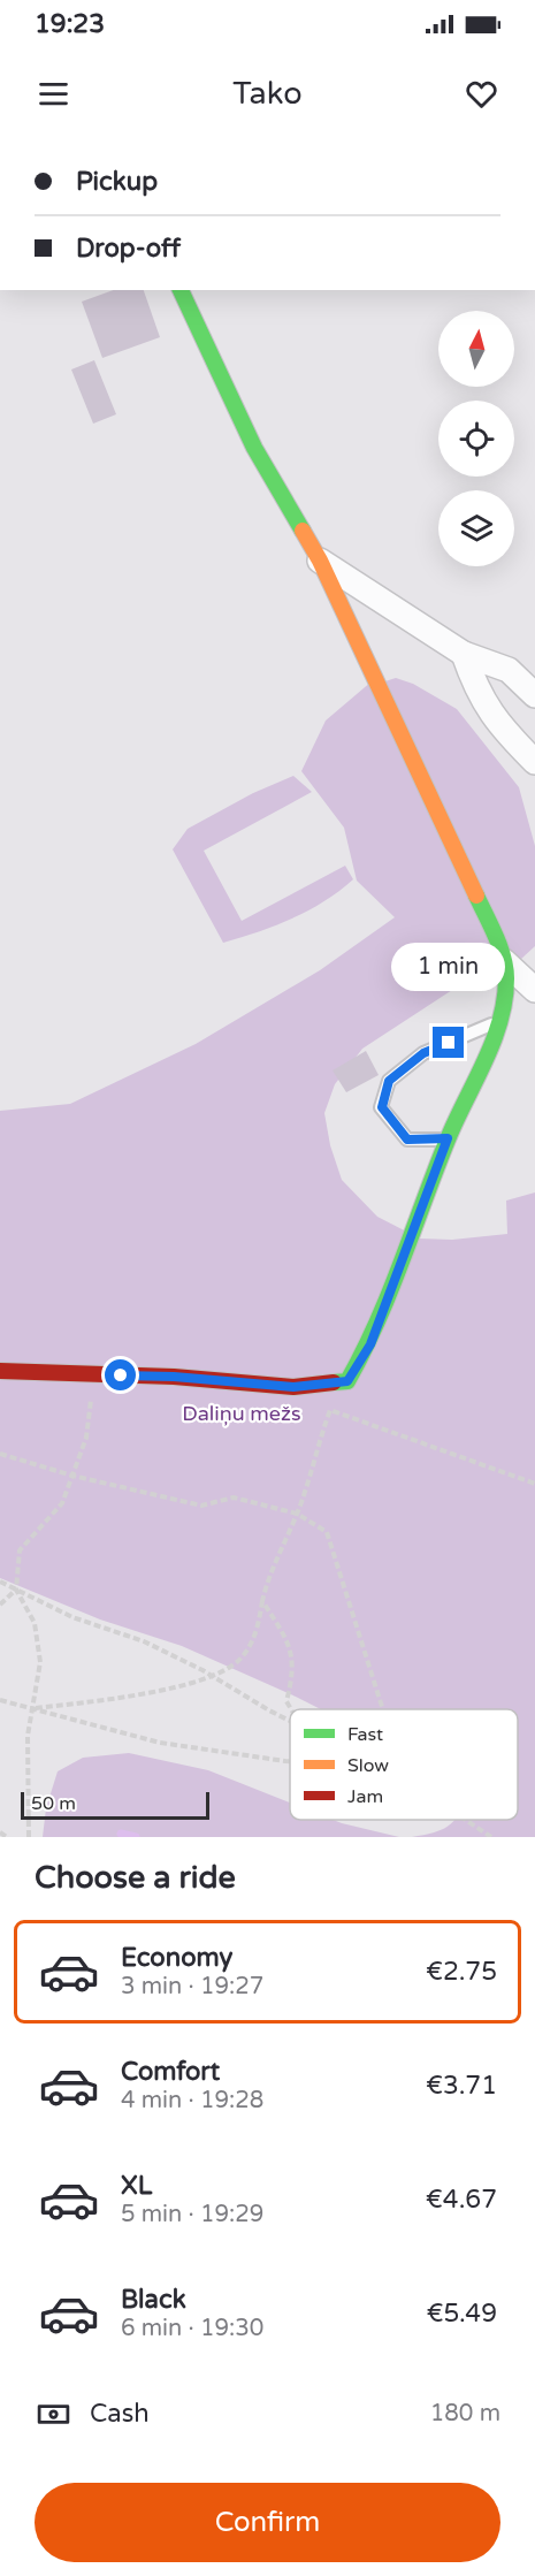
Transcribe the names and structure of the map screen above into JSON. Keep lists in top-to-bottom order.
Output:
{
  "parks": ["Daliņu mežs"],
  "legend": ["Fast", "Slow", "Jam"],
  "scale_bar": "50 m",
  "north": "top",
  "page": {
    "status": "19:23",
    "header": "Tako",
    "banner": ["Pickup", "Drop-off"],
    "bubble": "1 min",
    "scale": "50 m",
    "heading": "Choose a ride",
    "list": [
      {
        "name": "Economy",
        "note": "3 min · 19:27",
        "value": "€2.75"
      },
      {
        "name": "Comfort",
        "note": "4 min · 19:28",
        "value": "€3.71"
      },
      {
        "name": "XL",
        "note": "5 min · 19:29",
        "value": "€4.67"
      },
      {
        "name": "Black",
        "note": "6 min · 19:30",
        "value": "€5.49"
      }
    ],
    "pay": ["Cash", "180 m"],
    "buttons": "Confirm"
  }
}
